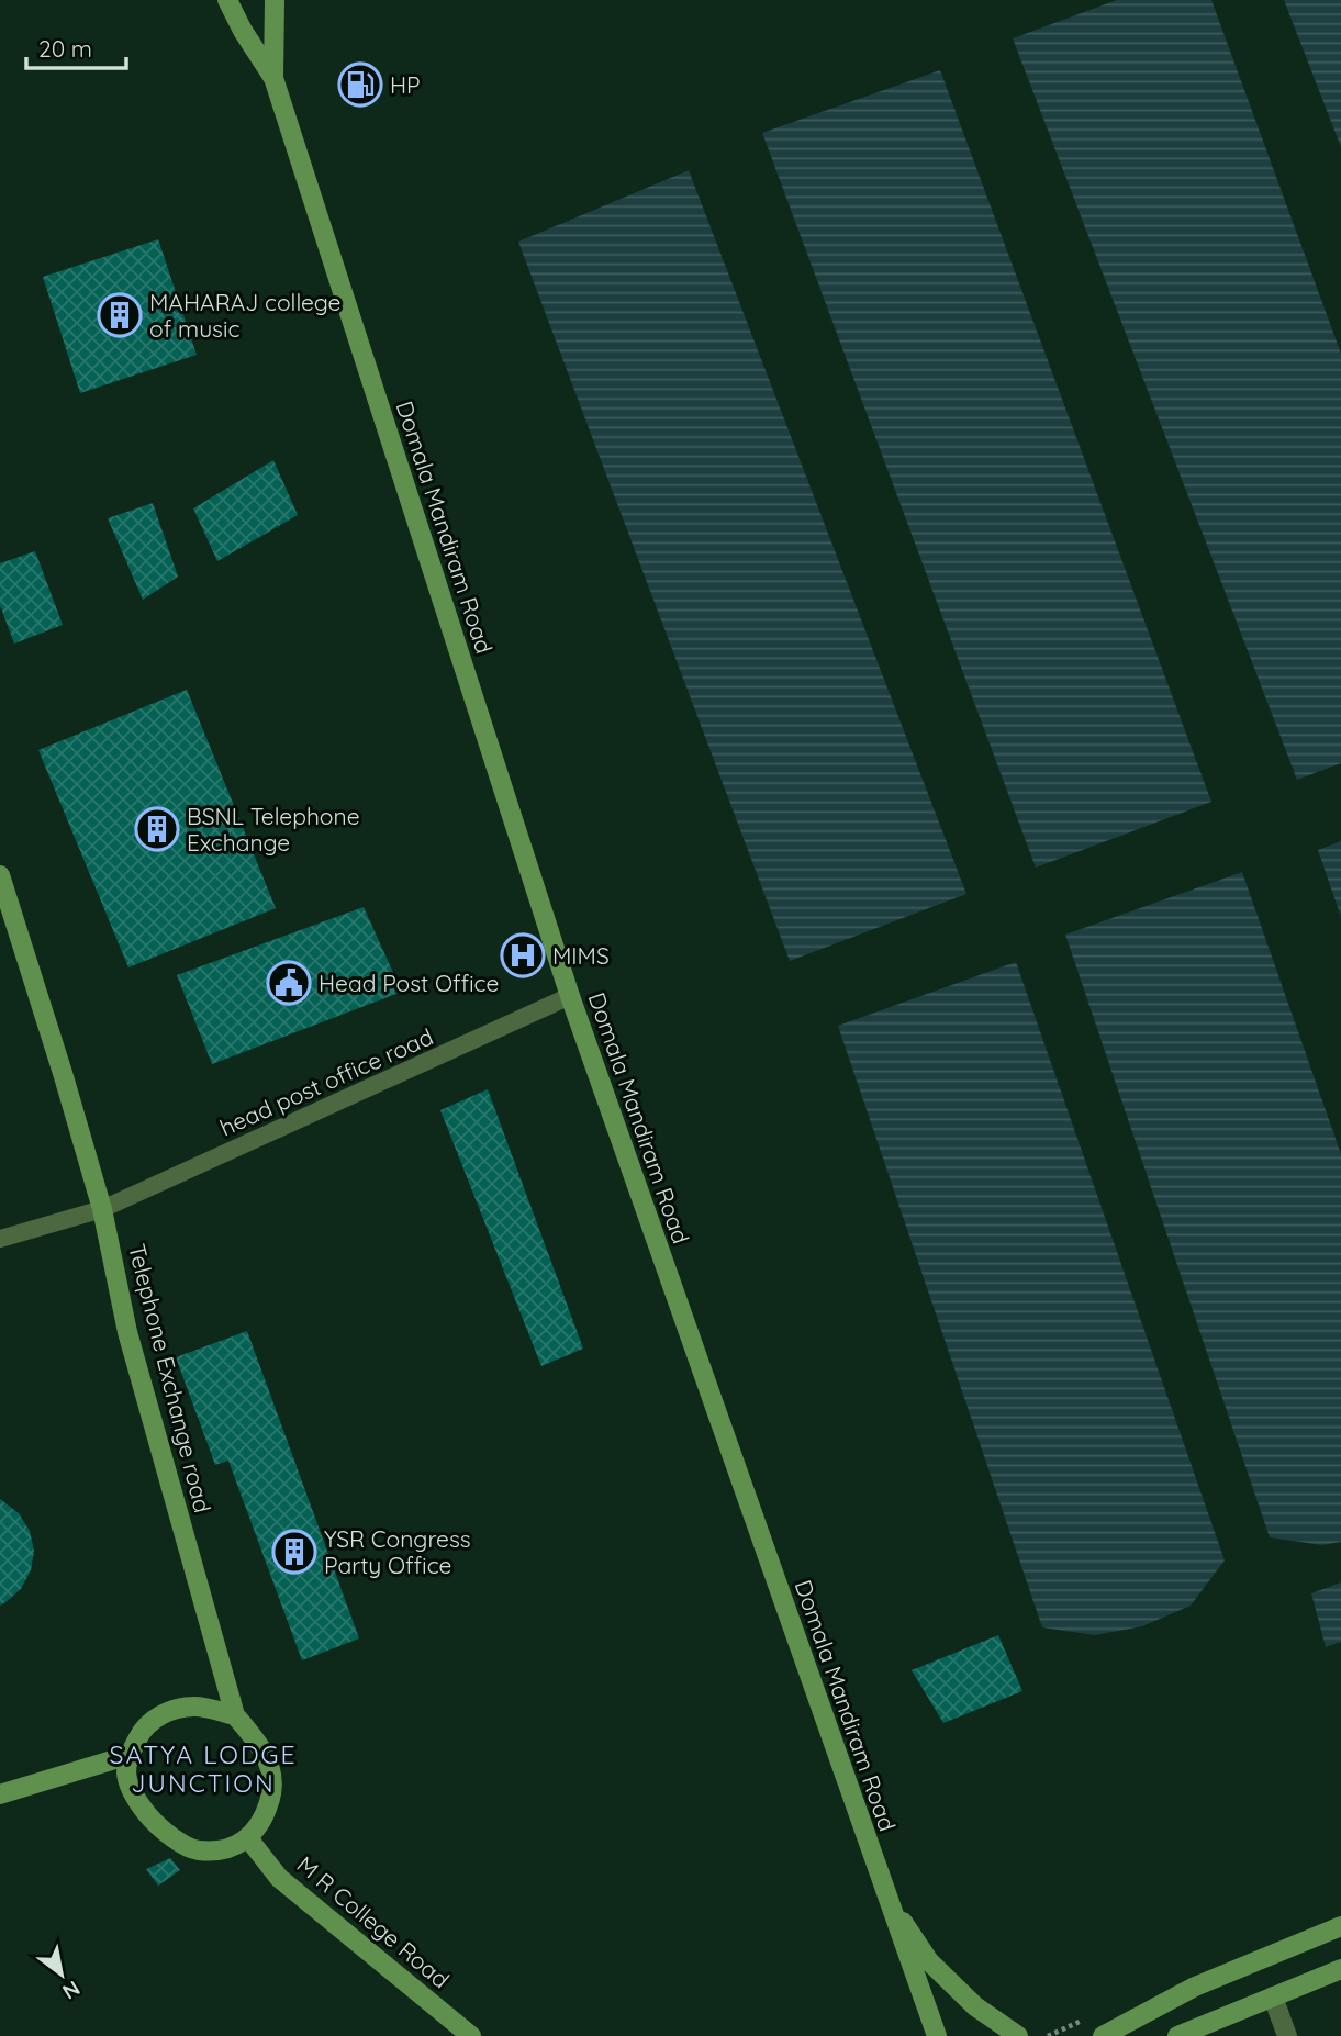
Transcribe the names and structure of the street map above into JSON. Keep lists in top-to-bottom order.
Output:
{
  "streets": {
    "street": ["Domala Mandiram Road", "Telephone Exchange road", "M R College Road"],
    "lane": ["head post office road"]
  },
  "crossings": [
    ["Domala Mandiram Road", "head post office road"],
    ["head post office road", "Telephone Exchange road"],
    ["Telephone Exchange road", "M R College Road"]
  ],
  "districts": ["SATYA LODGE JUNCTION"],
  "places": {
    "fuel station": ["HP"],
    "building": ["MAHARAJ college of music", "BSNL Telephone Exchange", "YSR Congress Party Office"],
    "hospital": ["MIMS"],
    "public building": ["Head Post Office"]
  },
  "scale_bar": "20 m",
  "north": "bottom right"
}
